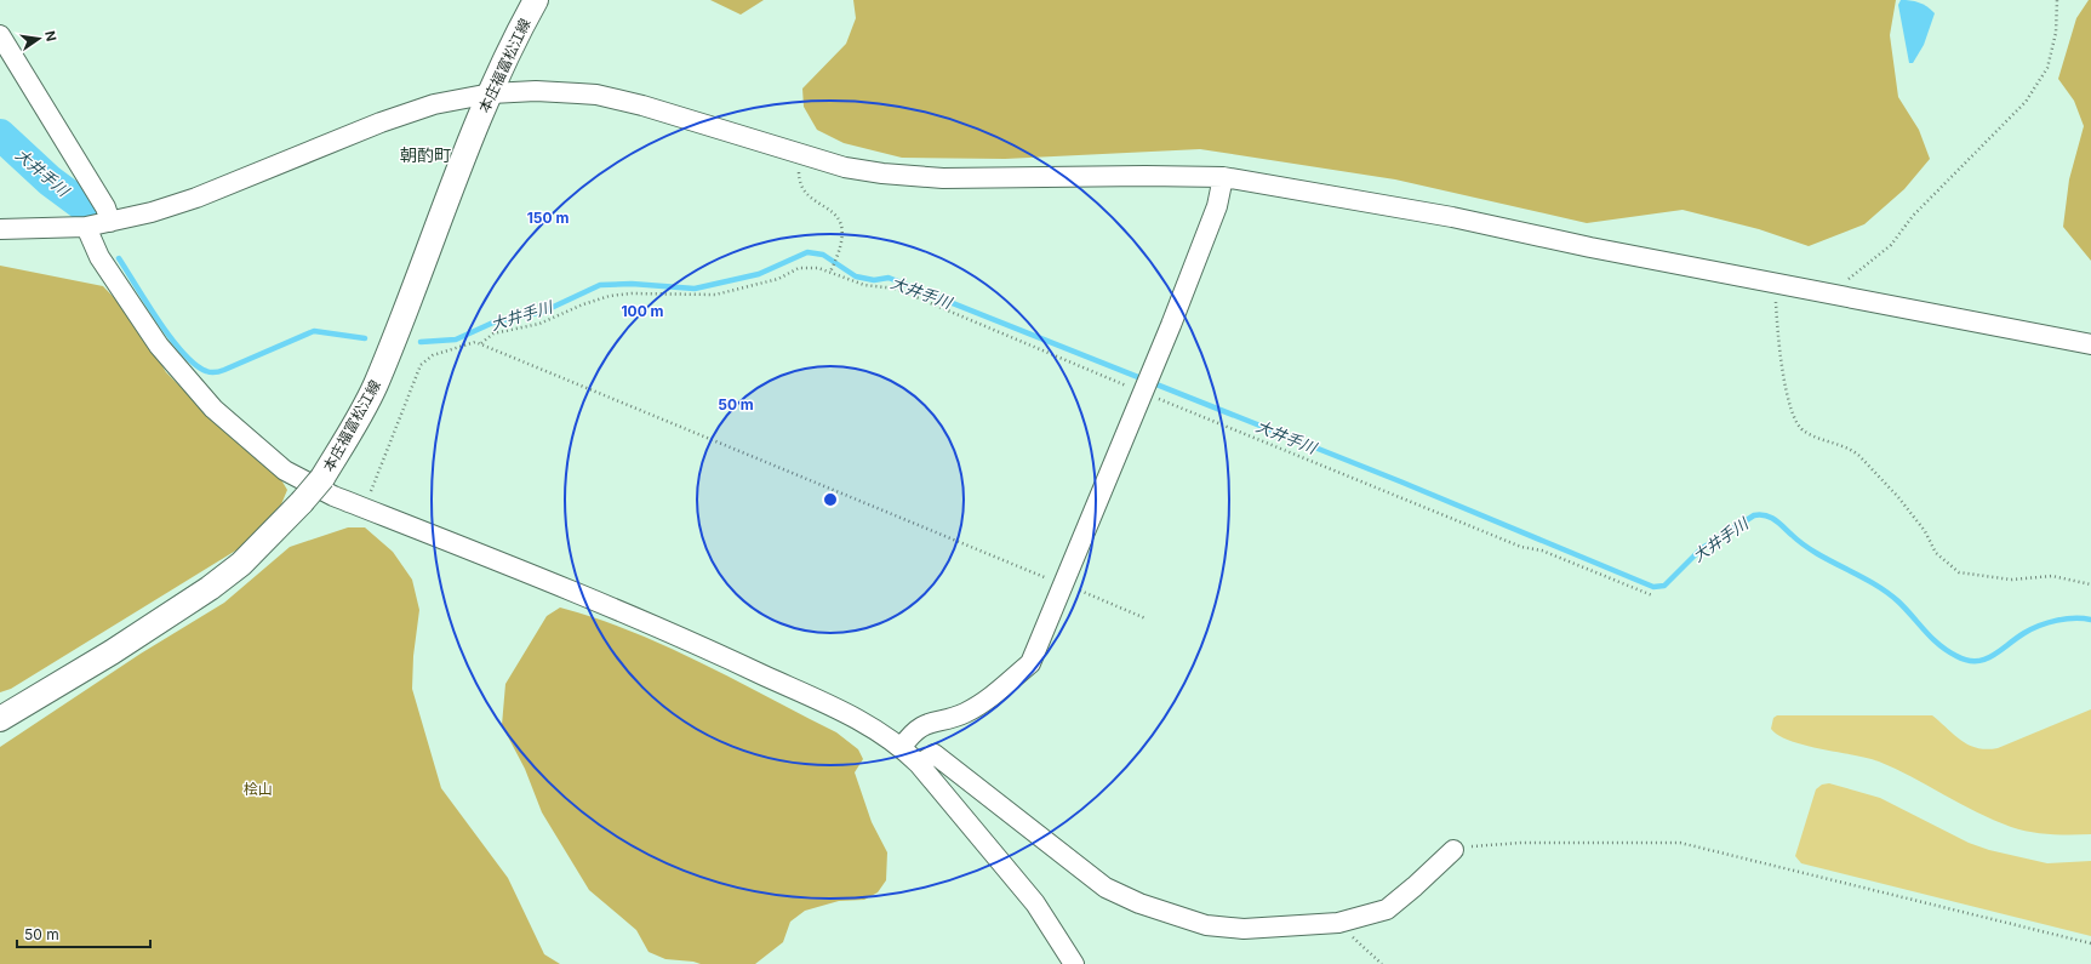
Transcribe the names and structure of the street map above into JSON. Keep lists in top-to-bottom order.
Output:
{
  "streets": {
    "main road": ["本庄福富松江線"]
  },
  "districts": ["朝酌町"],
  "water": ["大井手川"],
  "parks": ["桧山"],
  "scale_bar": "50 m",
  "north": "right",
  "rings": ["150 m", "100 m", "50 m"]
}
